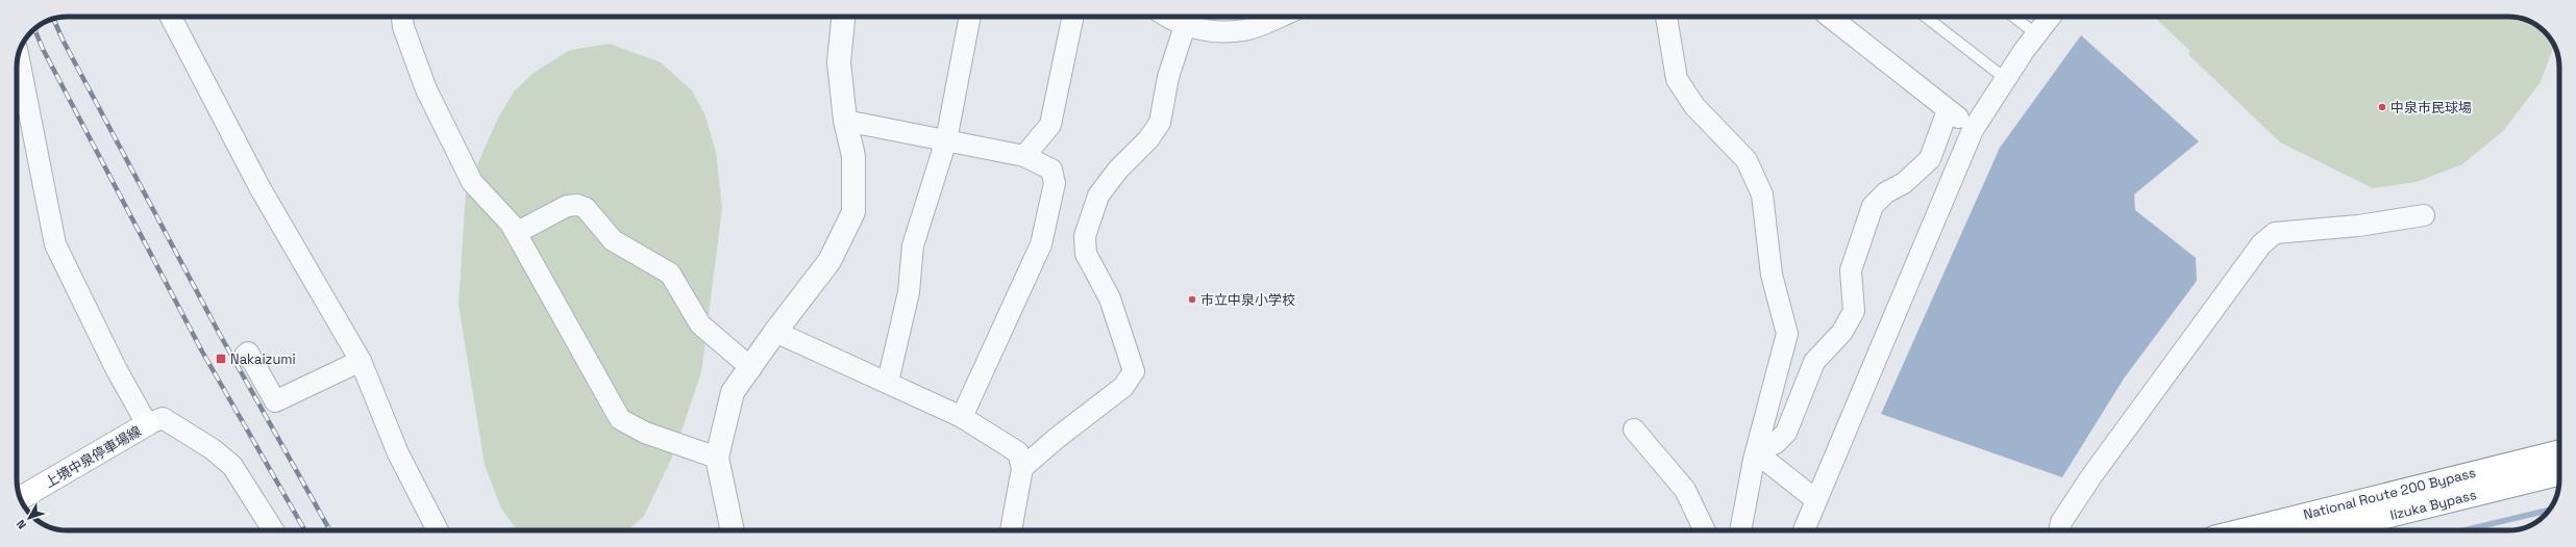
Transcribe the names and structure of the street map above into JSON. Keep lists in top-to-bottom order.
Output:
{
  "streets": {
    "main road": ["上境中泉停車場線", "National Route 200 Bypass", "Iizuka Bypass"]
  },
  "places": {
    "other": ["中泉市民球場", "市立中泉小学校"],
    "transit": ["Nakaizumi"]
  },
  "north": "bottom left"
}
